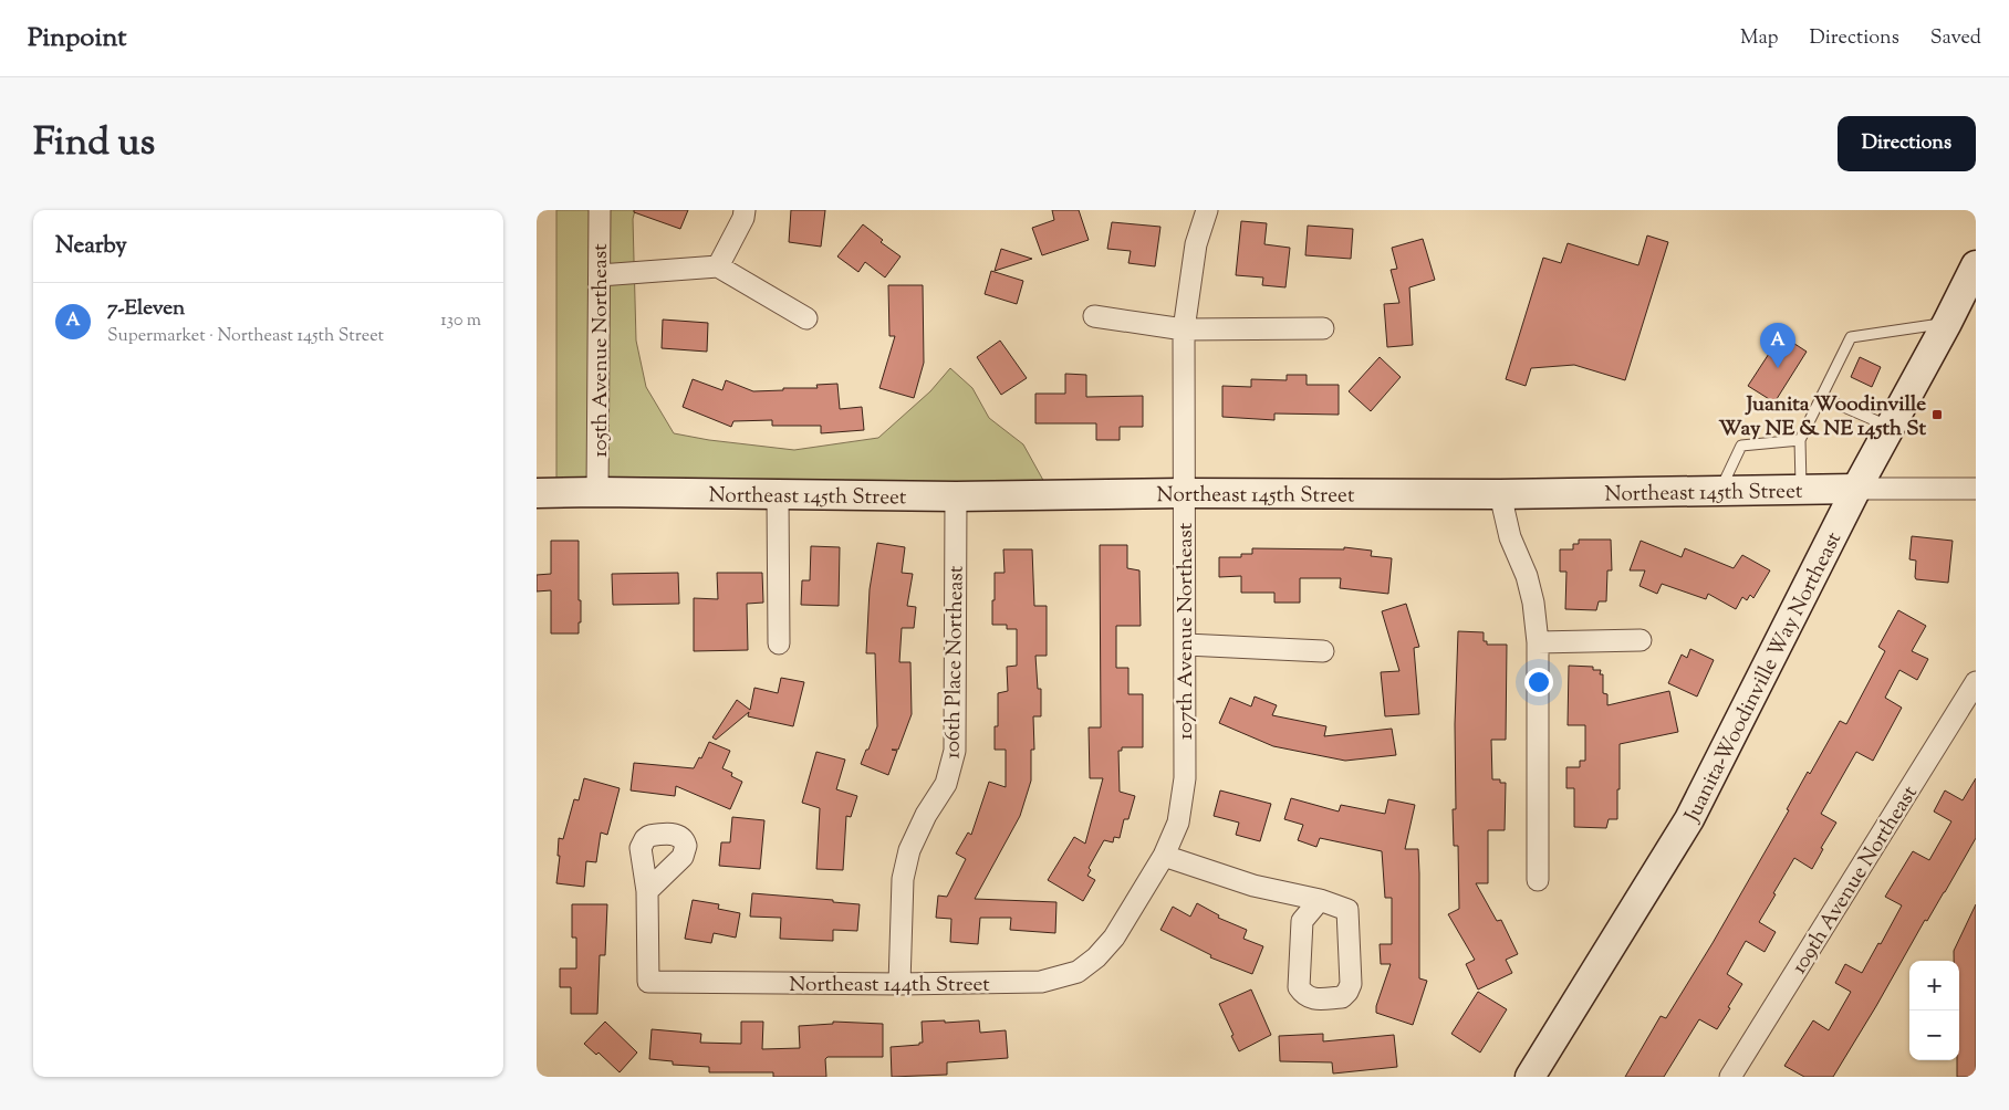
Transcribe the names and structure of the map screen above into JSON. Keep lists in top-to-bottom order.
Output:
{
  "streets": {
    "street": [
      "105th Avenue Northeast",
      "Northeast 145th Street",
      "107th Avenue Northeast",
      "106th Place Northeast",
      "Juanita-Woodinville Way Northeast",
      "109th Avenue Northeast",
      "Northeast 144th Street"
    ]
  },
  "crossings": [
    ["105th Avenue Northeast", "Northeast 145th Street"],
    ["Northeast 145th Street", "107th Avenue Northeast"],
    ["Northeast 145th Street", "106th Place Northeast"],
    ["Northeast 145th Street", "Juanita-Woodinville Way Northeast"],
    ["107th Avenue Northeast", "Northeast 144th Street"],
    ["106th Place Northeast", "Northeast 144th Street"]
  ],
  "places": {
    "transit": ["Juanita Woodinville Way NE & NE 145th St"]
  },
  "page": {
    "header": "Pinpoint",
    "nav": ["Map", "Directions", "Saved"],
    "title": "Find us",
    "buttons": "Directions",
    "heading": "Nearby",
    "list": [
      {
        "mark": "A",
        "name": "7-Eleven",
        "note": "Supermarket · Northeast 145th Street",
        "value": "130 m"
      }
    ],
    "pins": "A",
    "map_buttons": ["+", "−"]
  }
}
